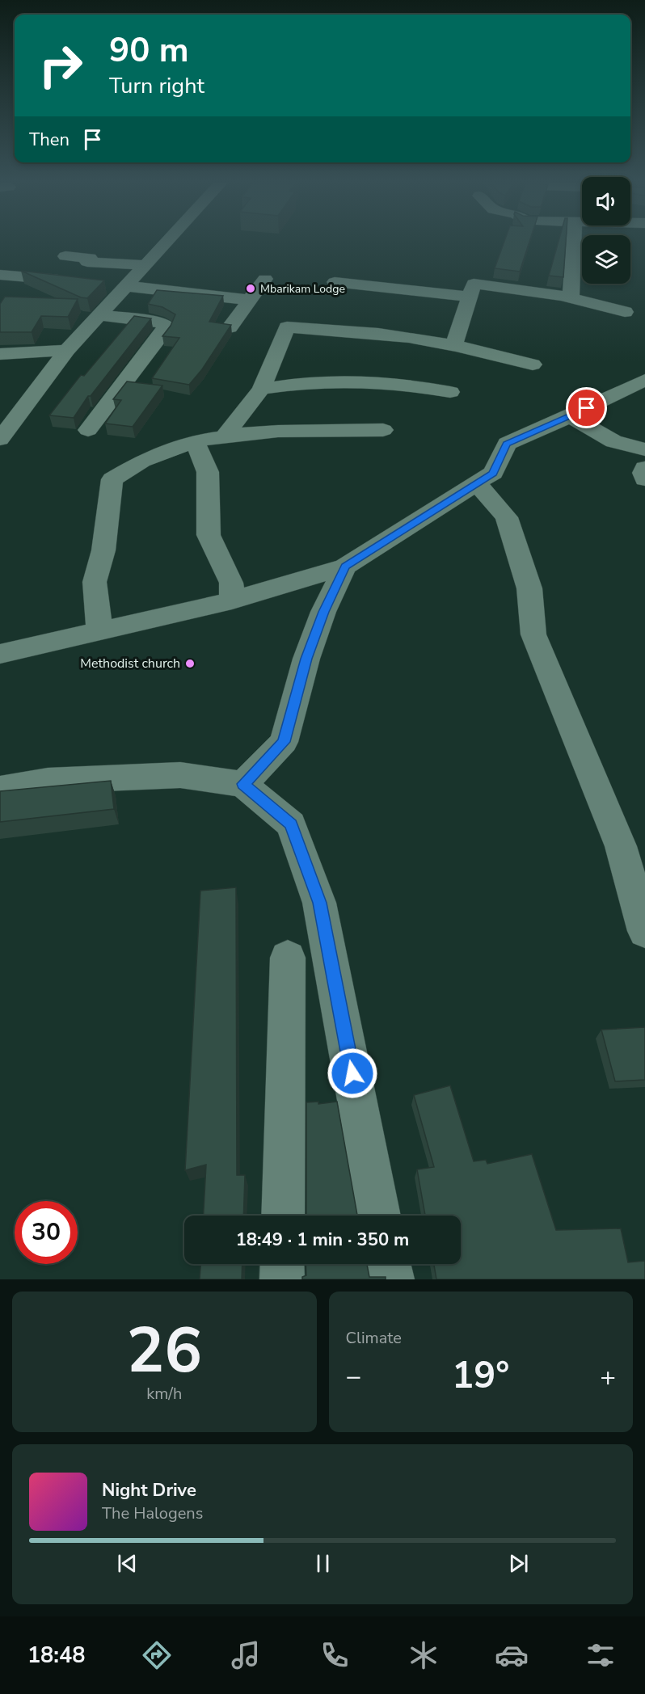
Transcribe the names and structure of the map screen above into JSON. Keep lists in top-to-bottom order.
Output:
{
  "places": ["Mbarikam Lodge", "Methodist church"],
  "page": {
    "turn": ["90 m", "Turn right"],
    "then": "Then",
    "limit": "30",
    "trip": "18:49 · 1 min · 350 m",
    "tile": [
      ["26", "km/h"],
      "Climate"
    ],
    "heat": ["−", "19°", "+"],
    "song": ["Night Drive", "The Halogens"],
    "tabs": "18:48"
  }
}
